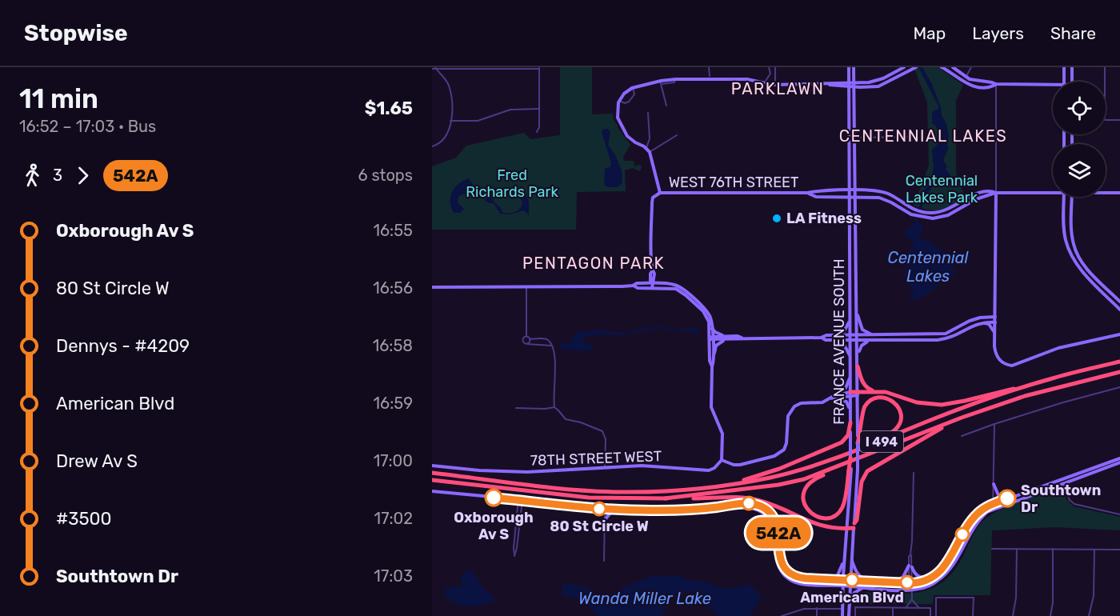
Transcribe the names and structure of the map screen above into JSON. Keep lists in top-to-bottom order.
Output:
{
  "streets": {
    "highway": ["I 494"],
    "street": ["WEST 76TH STREET", "FRANCE AVENUE SOUTH", "78TH STREET WEST"]
  },
  "crossings": [
    ["WEST 76TH STREET", "FRANCE AVENUE SOUTH"],
    ["FRANCE AVENUE SOUTH", "I 494"]
  ],
  "districts": ["PARKLAWN", "CENTENNIAL LAKES", "PENTAGON PARK"],
  "water": ["Centennial Lakes", "Wanda Miller Lake"],
  "parks": ["Fred Richards Park", "Centennial Lakes Park"],
  "places": [
    "LA Fitness",
    "Oxborough Av S",
    "Southtown Dr",
    "80 St Circle W",
    "American Blvd"
  ],
  "lines": ["bus line 542A"],
  "page": {
    "header": "Stopwise",
    "nav": ["Map", "Layers", "Share"],
    "heading": ["11 min", "16:52 – 17:03 · Bus", "$1.65"],
    "on_map": "542A",
    "legs": ["3", "542A", "6 stops"],
    "list": [
      {
        "name": "Oxborough Av S",
        "value": "16:55"
      },
      {
        "name": "80 St Circle W",
        "value": "16:56"
      },
      {
        "name": "Dennys - #4209",
        "value": "16:58"
      },
      {
        "name": "American Blvd",
        "value": "16:59"
      },
      {
        "name": "Drew Av S",
        "value": "17:00"
      },
      {
        "name": "#3500",
        "value": "17:02"
      },
      {
        "name": "Southtown Dr",
        "value": "17:03"
      }
    ]
  }
}
